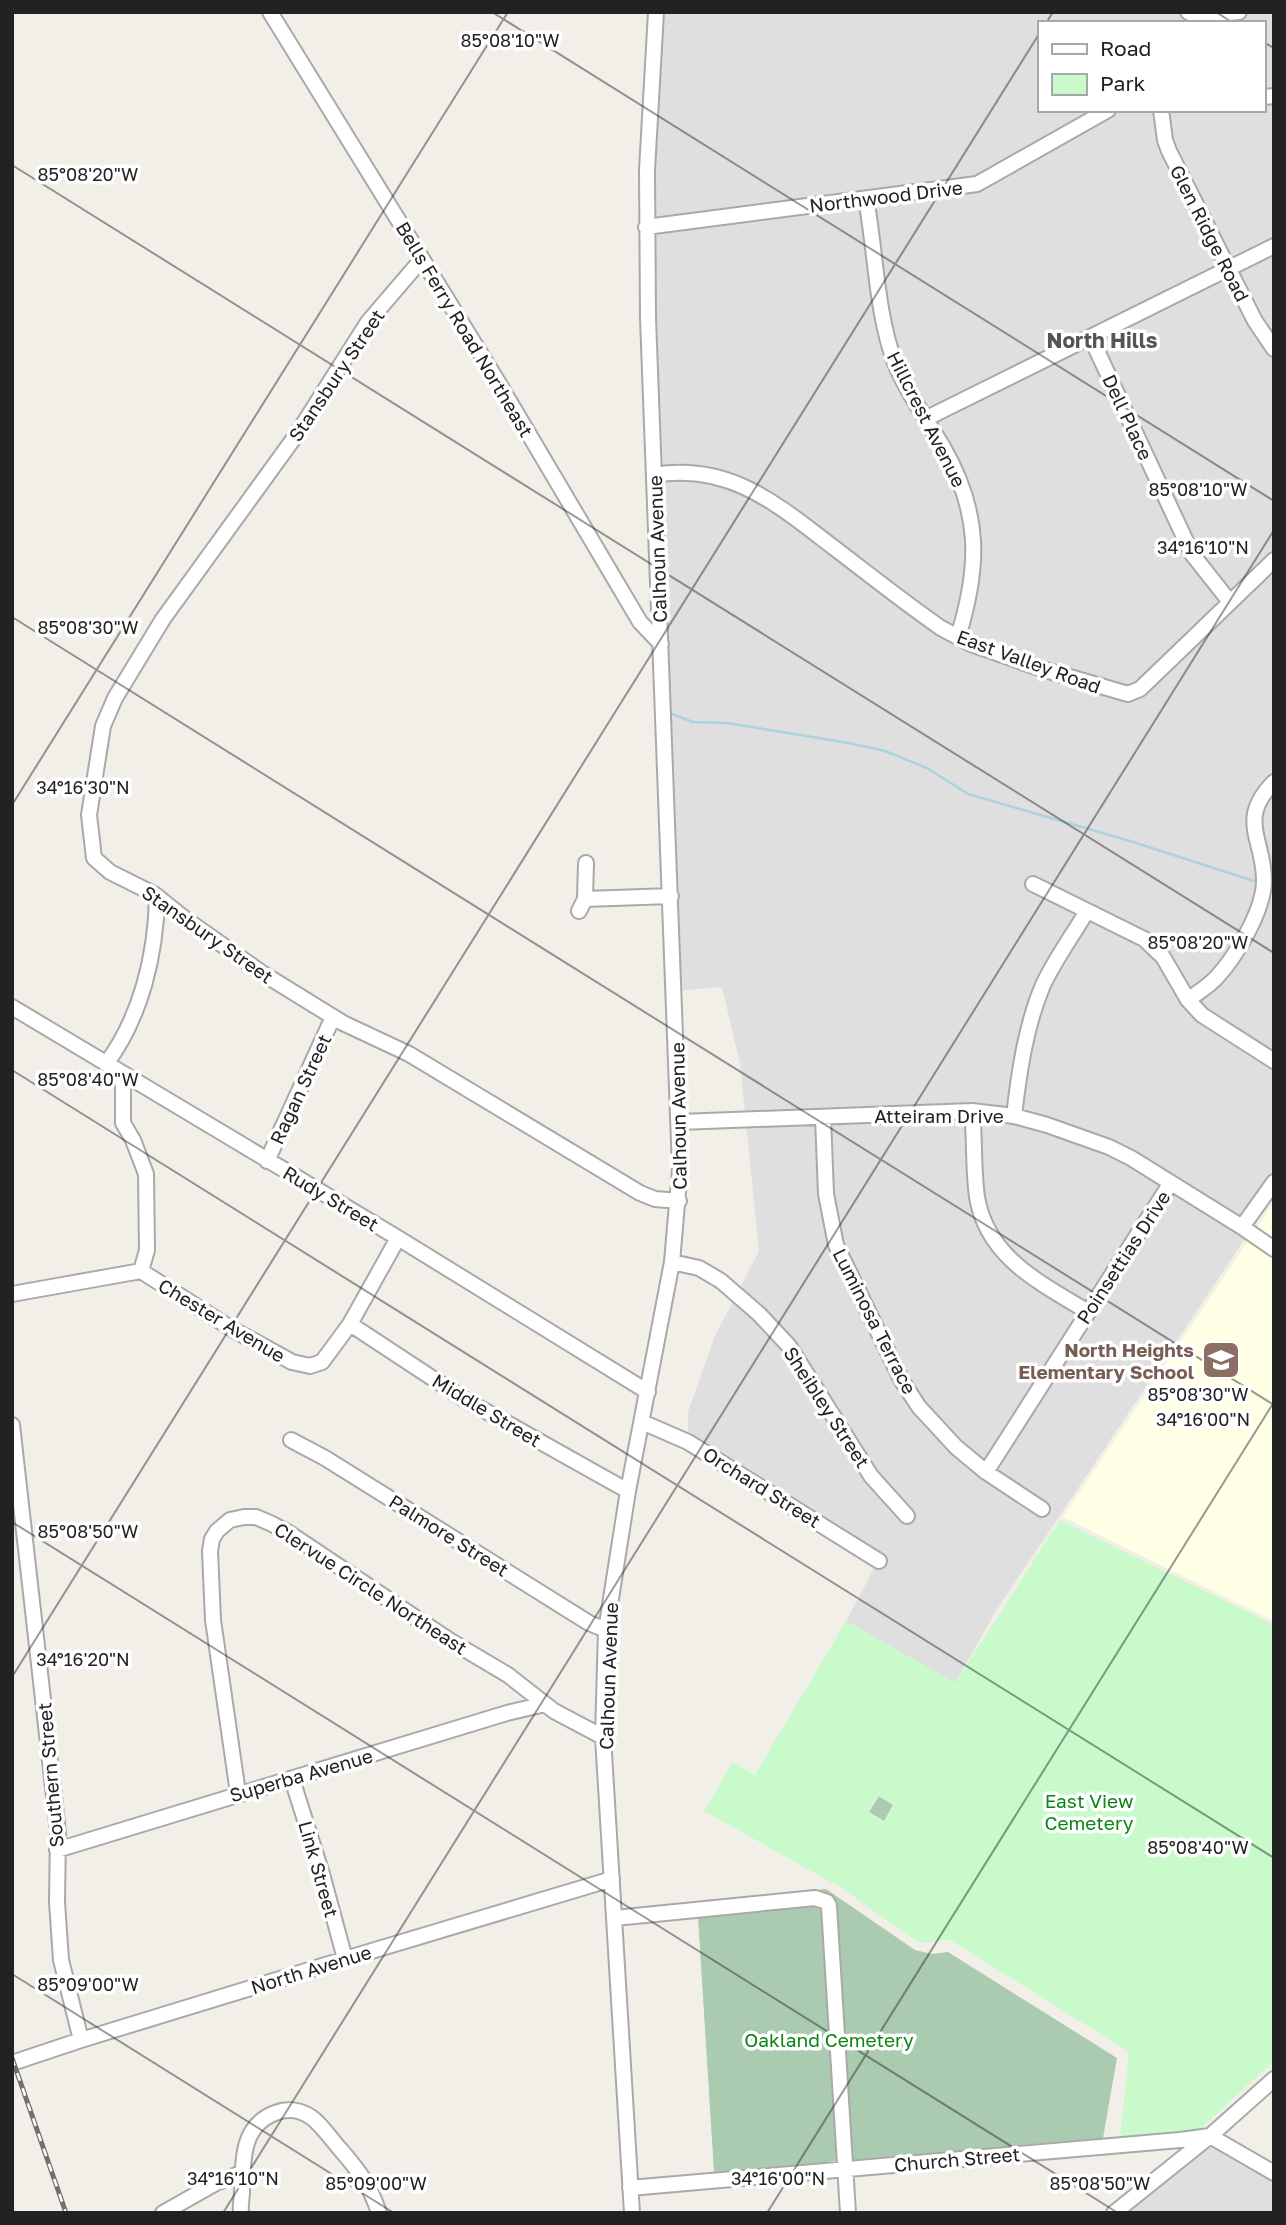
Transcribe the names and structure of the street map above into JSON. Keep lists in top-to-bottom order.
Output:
{
  "streets": {
    "street": [
      "Northwood Drive",
      "Glen Ridge Road",
      "Bells Ferry Road Northeast",
      "Stansbury Street",
      "Dell Place",
      "Hillcrest Avenue",
      "Calhoun Avenue",
      "East Valley Road",
      "Ragan Street",
      "Atteiram Drive",
      "Rudy Street",
      "Poinsettias Drive",
      "Chester Avenue",
      "Luminosa Terrace",
      "Sheibley Street",
      "Middle Street",
      "Orchard Street",
      "Palmore Street",
      "Clervue Circle Northeast",
      "Southern Street",
      "Superba Avenue",
      "Link Street",
      "North Avenue",
      "Church Street"
    ]
  },
  "crossings": [
    ["Northwood Drive", "Hillcrest Avenue"],
    ["Northwood Drive", "Calhoun Avenue"],
    ["Bells Ferry Road Northeast", "Stansbury Street"],
    ["Bells Ferry Road Northeast", "Calhoun Avenue"],
    ["Stansbury Street", "Calhoun Avenue"],
    ["Stansbury Street", "Ragan Street"],
    ["Dell Place", "East Valley Road"],
    ["Hillcrest Avenue", "East Valley Road"],
    ["Calhoun Avenue", "East Valley Road"],
    ["Calhoun Avenue", "Atteiram Drive"],
    ["Calhoun Avenue", "Rudy Street"],
    ["Calhoun Avenue", "Sheibley Street"],
    ["Calhoun Avenue", "Middle Street"],
    ["Calhoun Avenue", "Orchard Street"],
    ["Calhoun Avenue", "Palmore Street"],
    ["Calhoun Avenue", "Clervue Circle Northeast"],
    ["Calhoun Avenue", "North Avenue"],
    ["Calhoun Avenue", "Church Street"],
    ["Ragan Street", "Rudy Street"],
    ["Atteiram Drive", "Poinsettias Drive"],
    ["Atteiram Drive", "Luminosa Terrace"],
    ["Poinsettias Drive", "Luminosa Terrace"],
    ["Chester Avenue", "Middle Street"],
    ["Clervue Circle Northeast", "Superba Avenue"],
    ["Southern Street", "Superba Avenue"],
    ["Southern Street", "North Avenue"],
    ["Superba Avenue", "Link Street"],
    ["Link Street", "North Avenue"]
  ],
  "districts": ["North Hills"],
  "parks": ["East View Cemetery", "Oakland Cemetery"],
  "places": {
    "school or university": ["North Heights Elementary School"]
  },
  "legend": ["Road", "Park"],
  "coordinates": [
    "85°08'10\"W",
    "85°08'20\"W",
    "34°16'10\"N",
    "85°08'30\"W",
    "34°16'30\"N",
    "85°08'40\"W",
    "34°16'00\"N",
    "85°08'50\"W",
    "34°16'20\"N",
    "85°09'00\"W"
  ]
}
